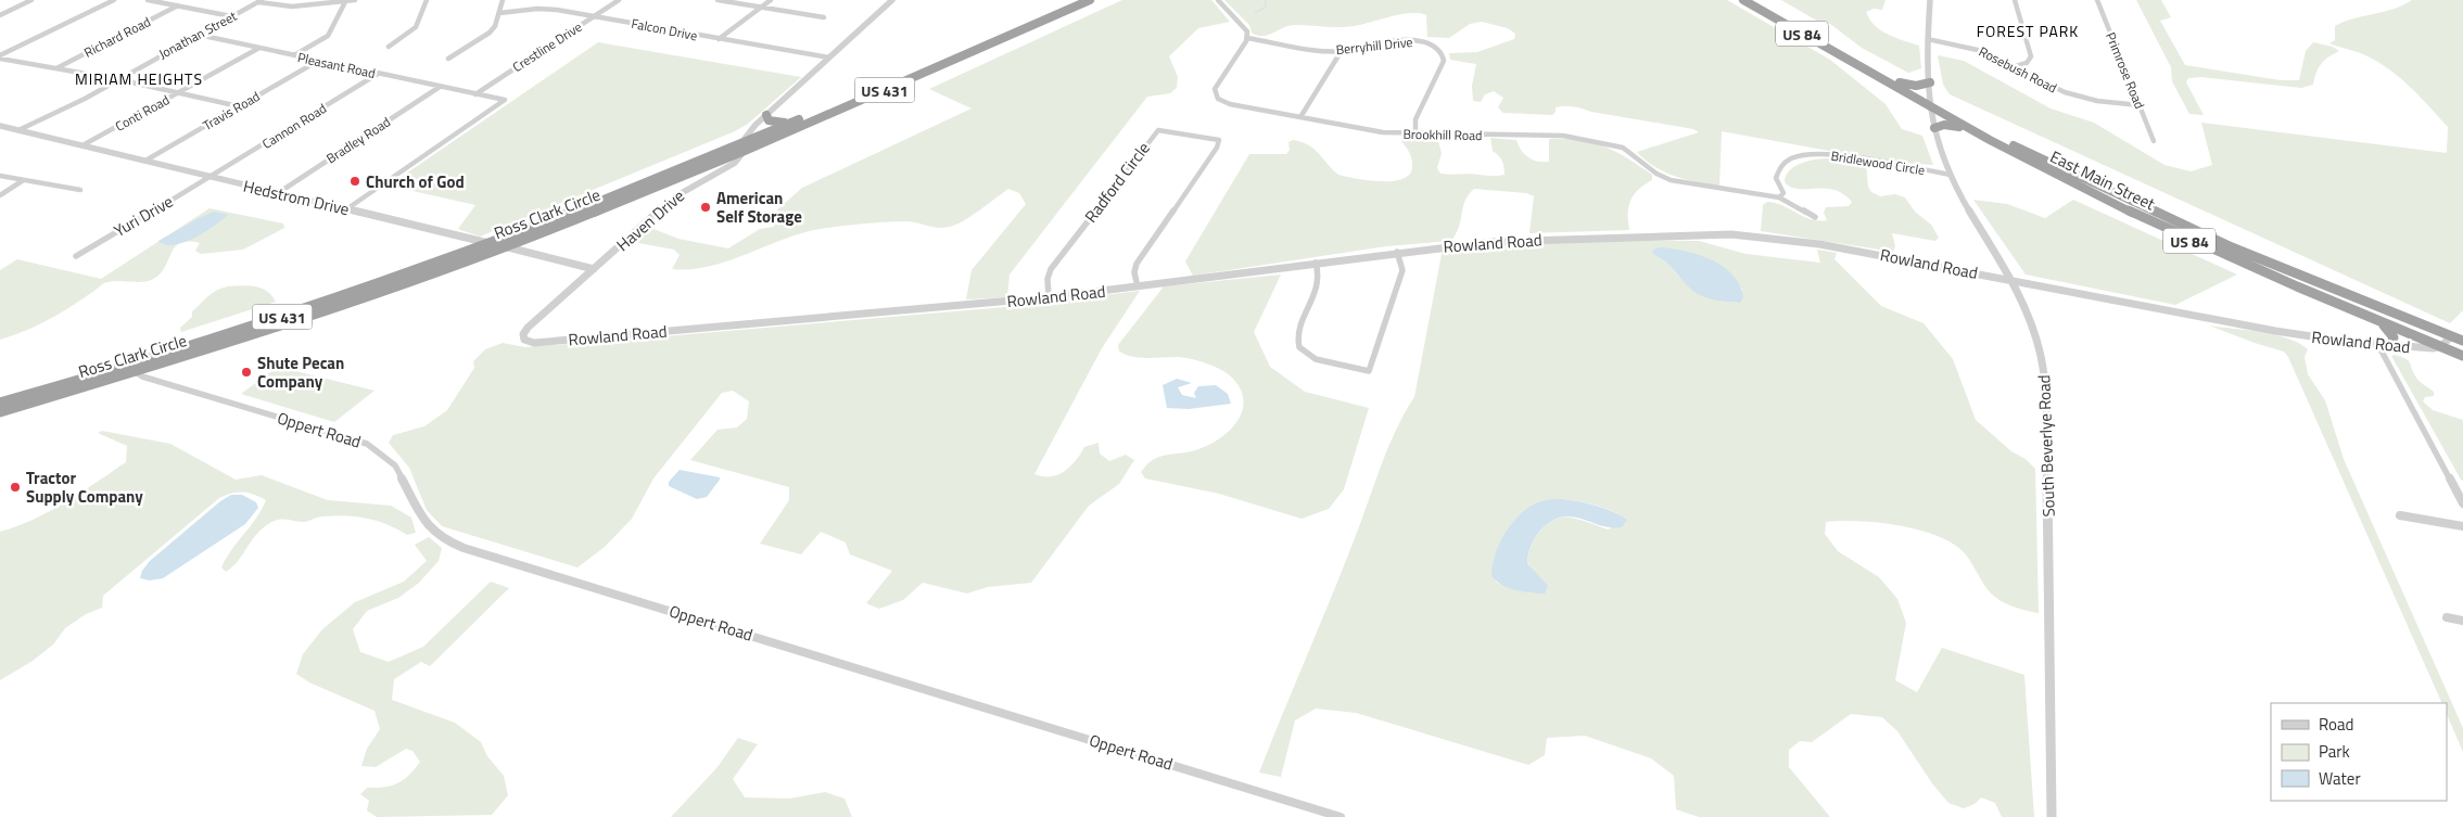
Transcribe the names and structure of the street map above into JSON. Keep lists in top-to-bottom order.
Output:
{
  "streets": {
    "highway": [
      "US 84",
      "US 431",
      "East Main Street",
      "Ross Clark Circle"
    ],
    "street": [
      "Falcon Drive",
      "Jonathan Street",
      "Richard Road",
      "Berryhill Drive",
      "Crestline Drive",
      "Pleasant Road",
      "Rosebush Road",
      "Primrose Road",
      "Travis Road",
      "Conti Road",
      "Cannon Road",
      "Brookhill Road",
      "Bradley Road",
      "Bridlewood Circle",
      "Radford Circle",
      "Hedstrom Drive",
      "Yuri Drive",
      "Haven Drive",
      "Rowland Road",
      "Oppert Road",
      "South Beverlye Road"
    ]
  },
  "crossings": [
    ["Falcon Drive", "Crestline Drive"],
    ["Falcon Drive", "Haven Drive"],
    ["Jonathan Street", "Pleasant Road"],
    ["Jonathan Street", "Hedstrom Drive"],
    ["Berryhill Drive", "Brookhill Road"],
    ["Crestline Drive", "Pleasant Road"],
    ["Pleasant Road", "Travis Road"],
    ["Pleasant Road", "Conti Road"],
    ["Pleasant Road", "Cannon Road"],
    ["Pleasant Road", "Bradley Road"],
    ["Pleasant Road", "Hedstrom Drive"],
    ["Rosebush Road", "Primrose Road"],
    ["Rosebush Road", "South Beverlye Road"],
    ["Travis Road", "Hedstrom Drive"],
    ["Conti Road", "Hedstrom Drive"],
    ["Cannon Road", "Hedstrom Drive"],
    ["Cannon Road", "Yuri Drive"],
    ["Brookhill Road", "Bridlewood Circle"],
    ["Bradley Road", "Hedstrom Drive"],
    ["Bridlewood Circle", "South Beverlye Road"],
    ["East Main Street", "Rowland Road"],
    ["East Main Street", "South Beverlye Road"],
    ["Radford Circle", "Rowland Road"],
    ["Hedstrom Drive", "Ross Clark Circle"],
    ["Hedstrom Drive", "Yuri Drive"],
    ["Hedstrom Drive", "Haven Drive"],
    ["Ross Clark Circle", "Haven Drive"],
    ["Ross Clark Circle", "Oppert Road"],
    ["Haven Drive", "Rowland Road"],
    ["Rowland Road", "South Beverlye Road"]
  ],
  "districts": ["FOREST PARK", "MIRIAM HEIGHTS"],
  "places": [
    "Church of God",
    "American Self Storage",
    "Shute Pecan Company",
    "Tractor Supply Company"
  ],
  "legend": ["Road", "Park", "Water"]
}
